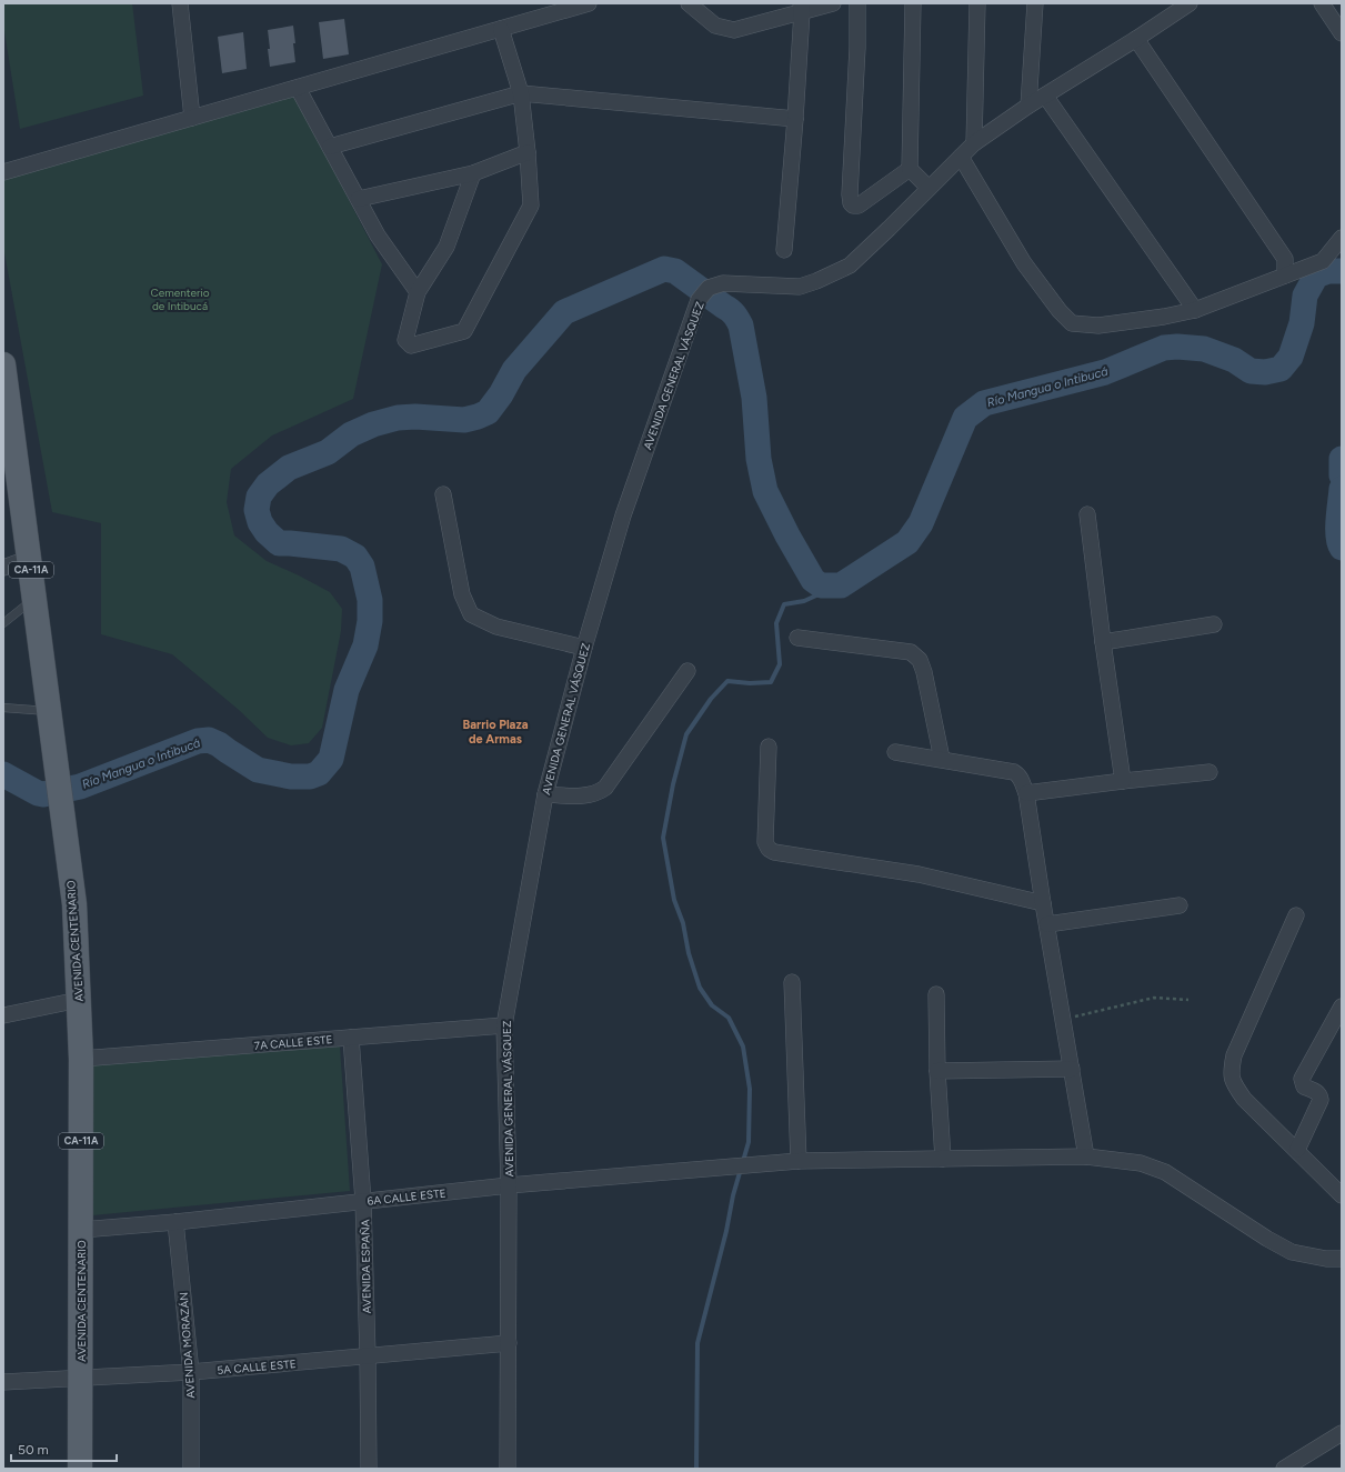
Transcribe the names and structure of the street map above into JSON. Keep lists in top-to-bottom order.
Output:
{
  "streets": {
    "main road": ["CA-11A", "AVENIDA CENTENARIO"],
    "street": [
      "AVENIDA GENERAL VÁSQUEZ",
      "7A CALLE ESTE",
      "6A CALLE ESTE",
      "AVENIDA ESPAÑA",
      "AVENIDA MORAZÁN",
      "5A CALLE ESTE"
    ]
  },
  "crossings": [
    ["AVENIDA GENERAL VÁSQUEZ", "7A CALLE ESTE"],
    ["AVENIDA GENERAL VÁSQUEZ", "6A CALLE ESTE"],
    ["AVENIDA GENERAL VÁSQUEZ", "5A CALLE ESTE"],
    ["AVENIDA CENTENARIO", "7A CALLE ESTE"],
    ["AVENIDA CENTENARIO", "6A CALLE ESTE"],
    ["AVENIDA CENTENARIO", "5A CALLE ESTE"],
    ["7A CALLE ESTE", "AVENIDA ESPAÑA"],
    ["6A CALLE ESTE", "AVENIDA ESPAÑA"],
    ["6A CALLE ESTE", "AVENIDA MORAZÁN"],
    ["AVENIDA ESPAÑA", "5A CALLE ESTE"],
    ["AVENIDA MORAZÁN", "5A CALLE ESTE"]
  ],
  "districts": ["Barrio Plaza de Armas"],
  "water": ["Río Mangua o Intibucá"],
  "parks": ["Cementerio de Intibucá"],
  "scale_bar": "50 m"
}
